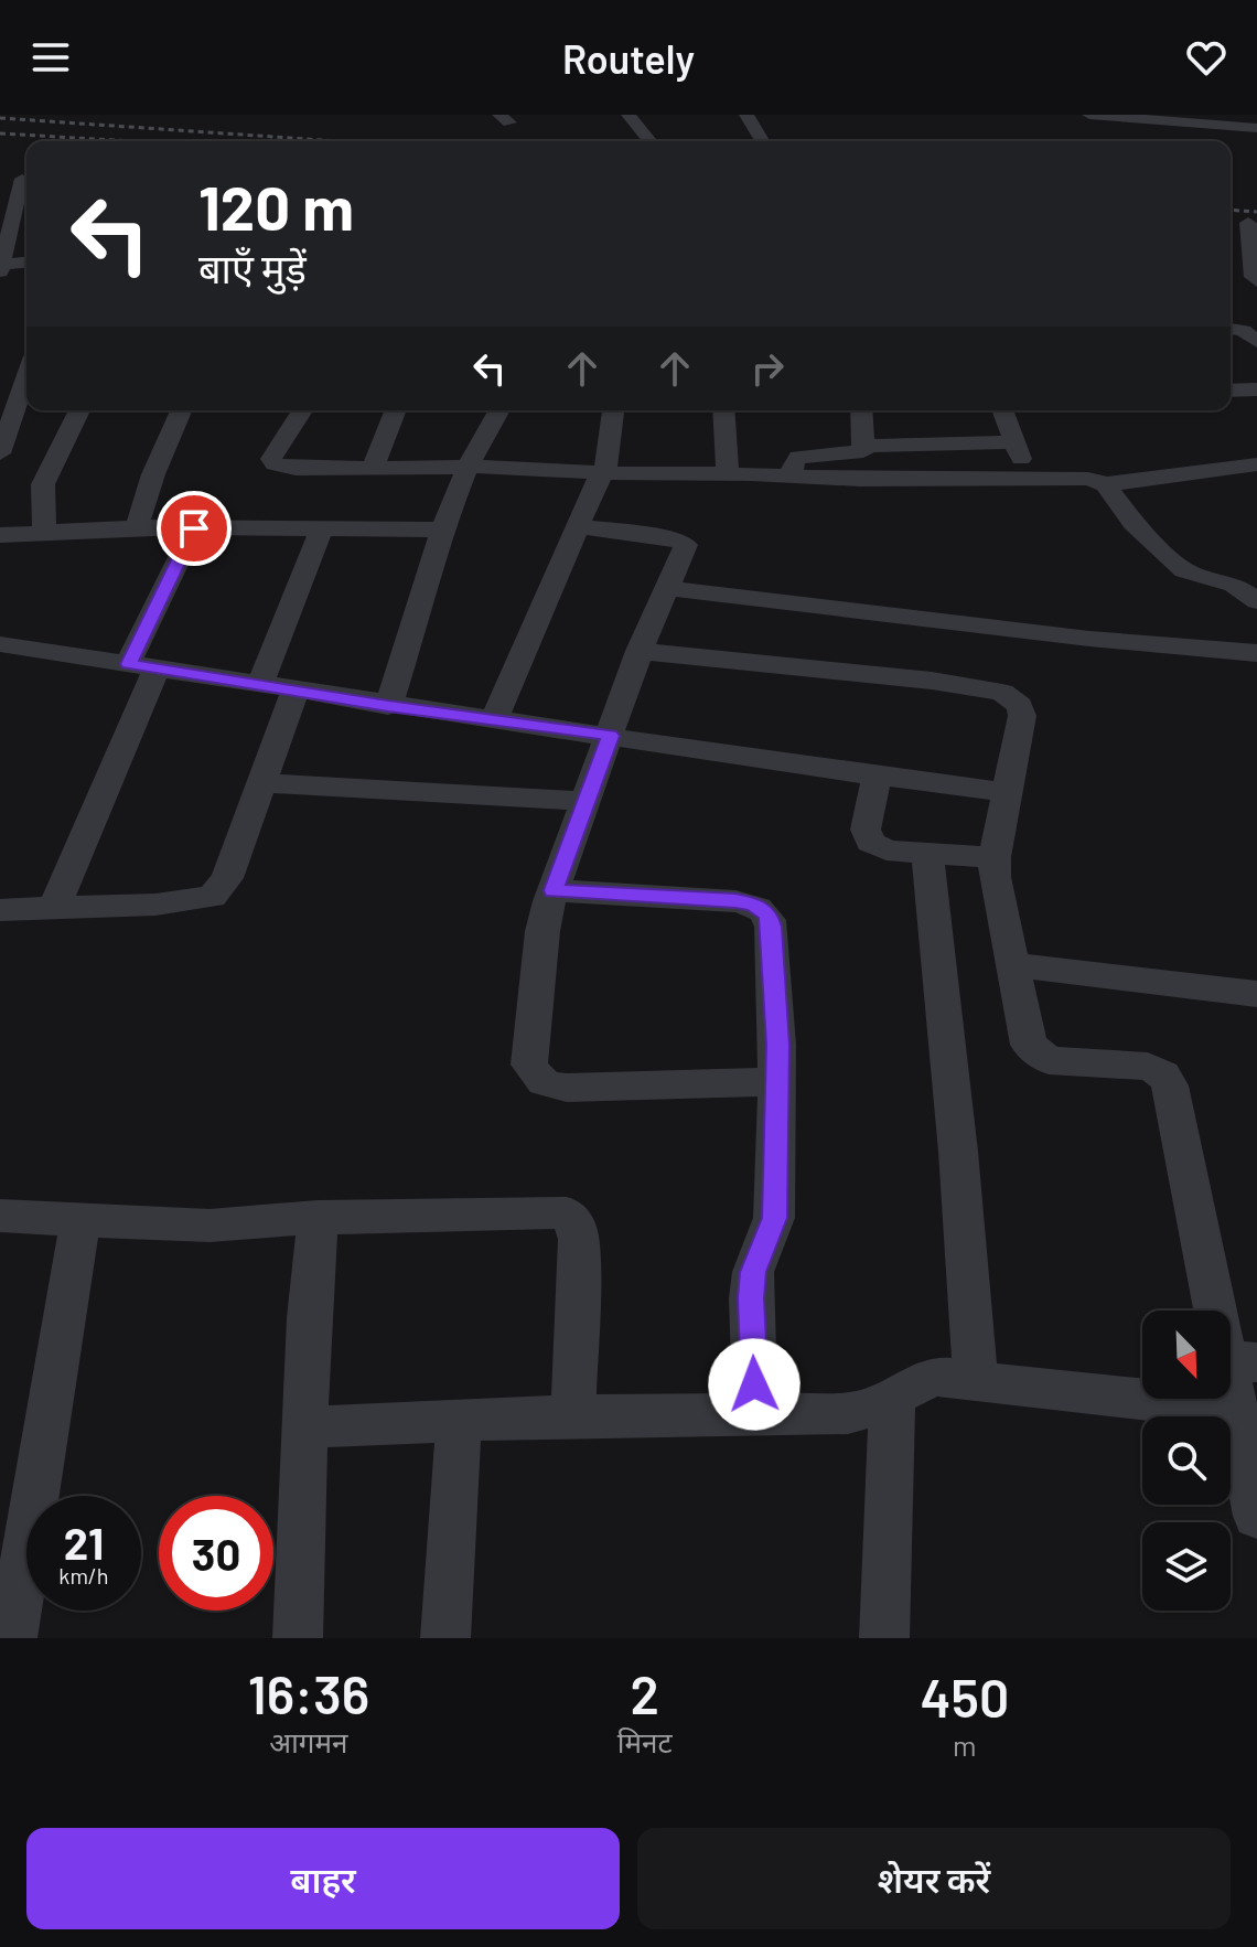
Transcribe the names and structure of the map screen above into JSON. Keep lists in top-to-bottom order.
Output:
{
  "north": "bottom right",
  "page": {
    "header": "Routely",
    "turn": ["120 m", "बाएँ मुड़ें"],
    "speed": "21 km/h",
    "limit": "30",
    "eta": [
      "16:36",
      "आगमन",
      "2",
      "मिनट",
      "450",
      "m"
    ],
    "buttons": ["बाहर", "शेयर करें"]
  }
}
